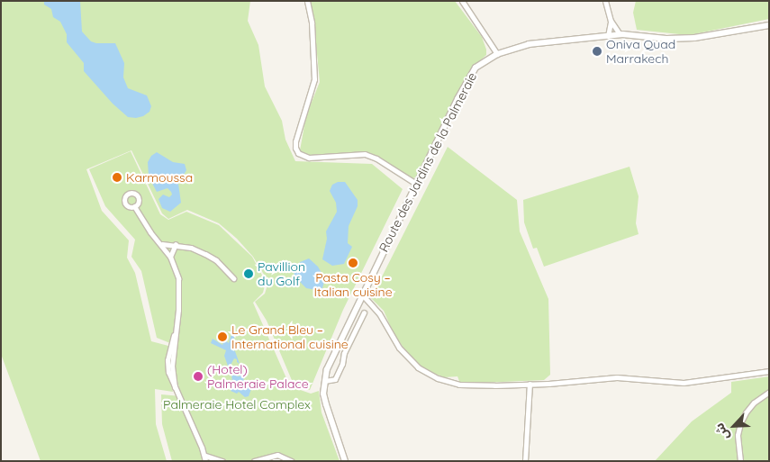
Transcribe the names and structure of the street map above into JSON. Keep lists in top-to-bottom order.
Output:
{
  "streets": {
    "street": ["Route des Jardins de la Palmeraie"]
  },
  "parks": ["Palmeraie Hotel Complex"],
  "places": [
    "Oniva Quad Marrakech",
    "Karmoussa",
    "Pasta Cosy – Italian cuisine",
    "Pavillion du Golf",
    "Le Grand Bleu – International cuisine",
    "(Hotel) Palmeraie Palace"
  ],
  "north": "bottom left"
}
